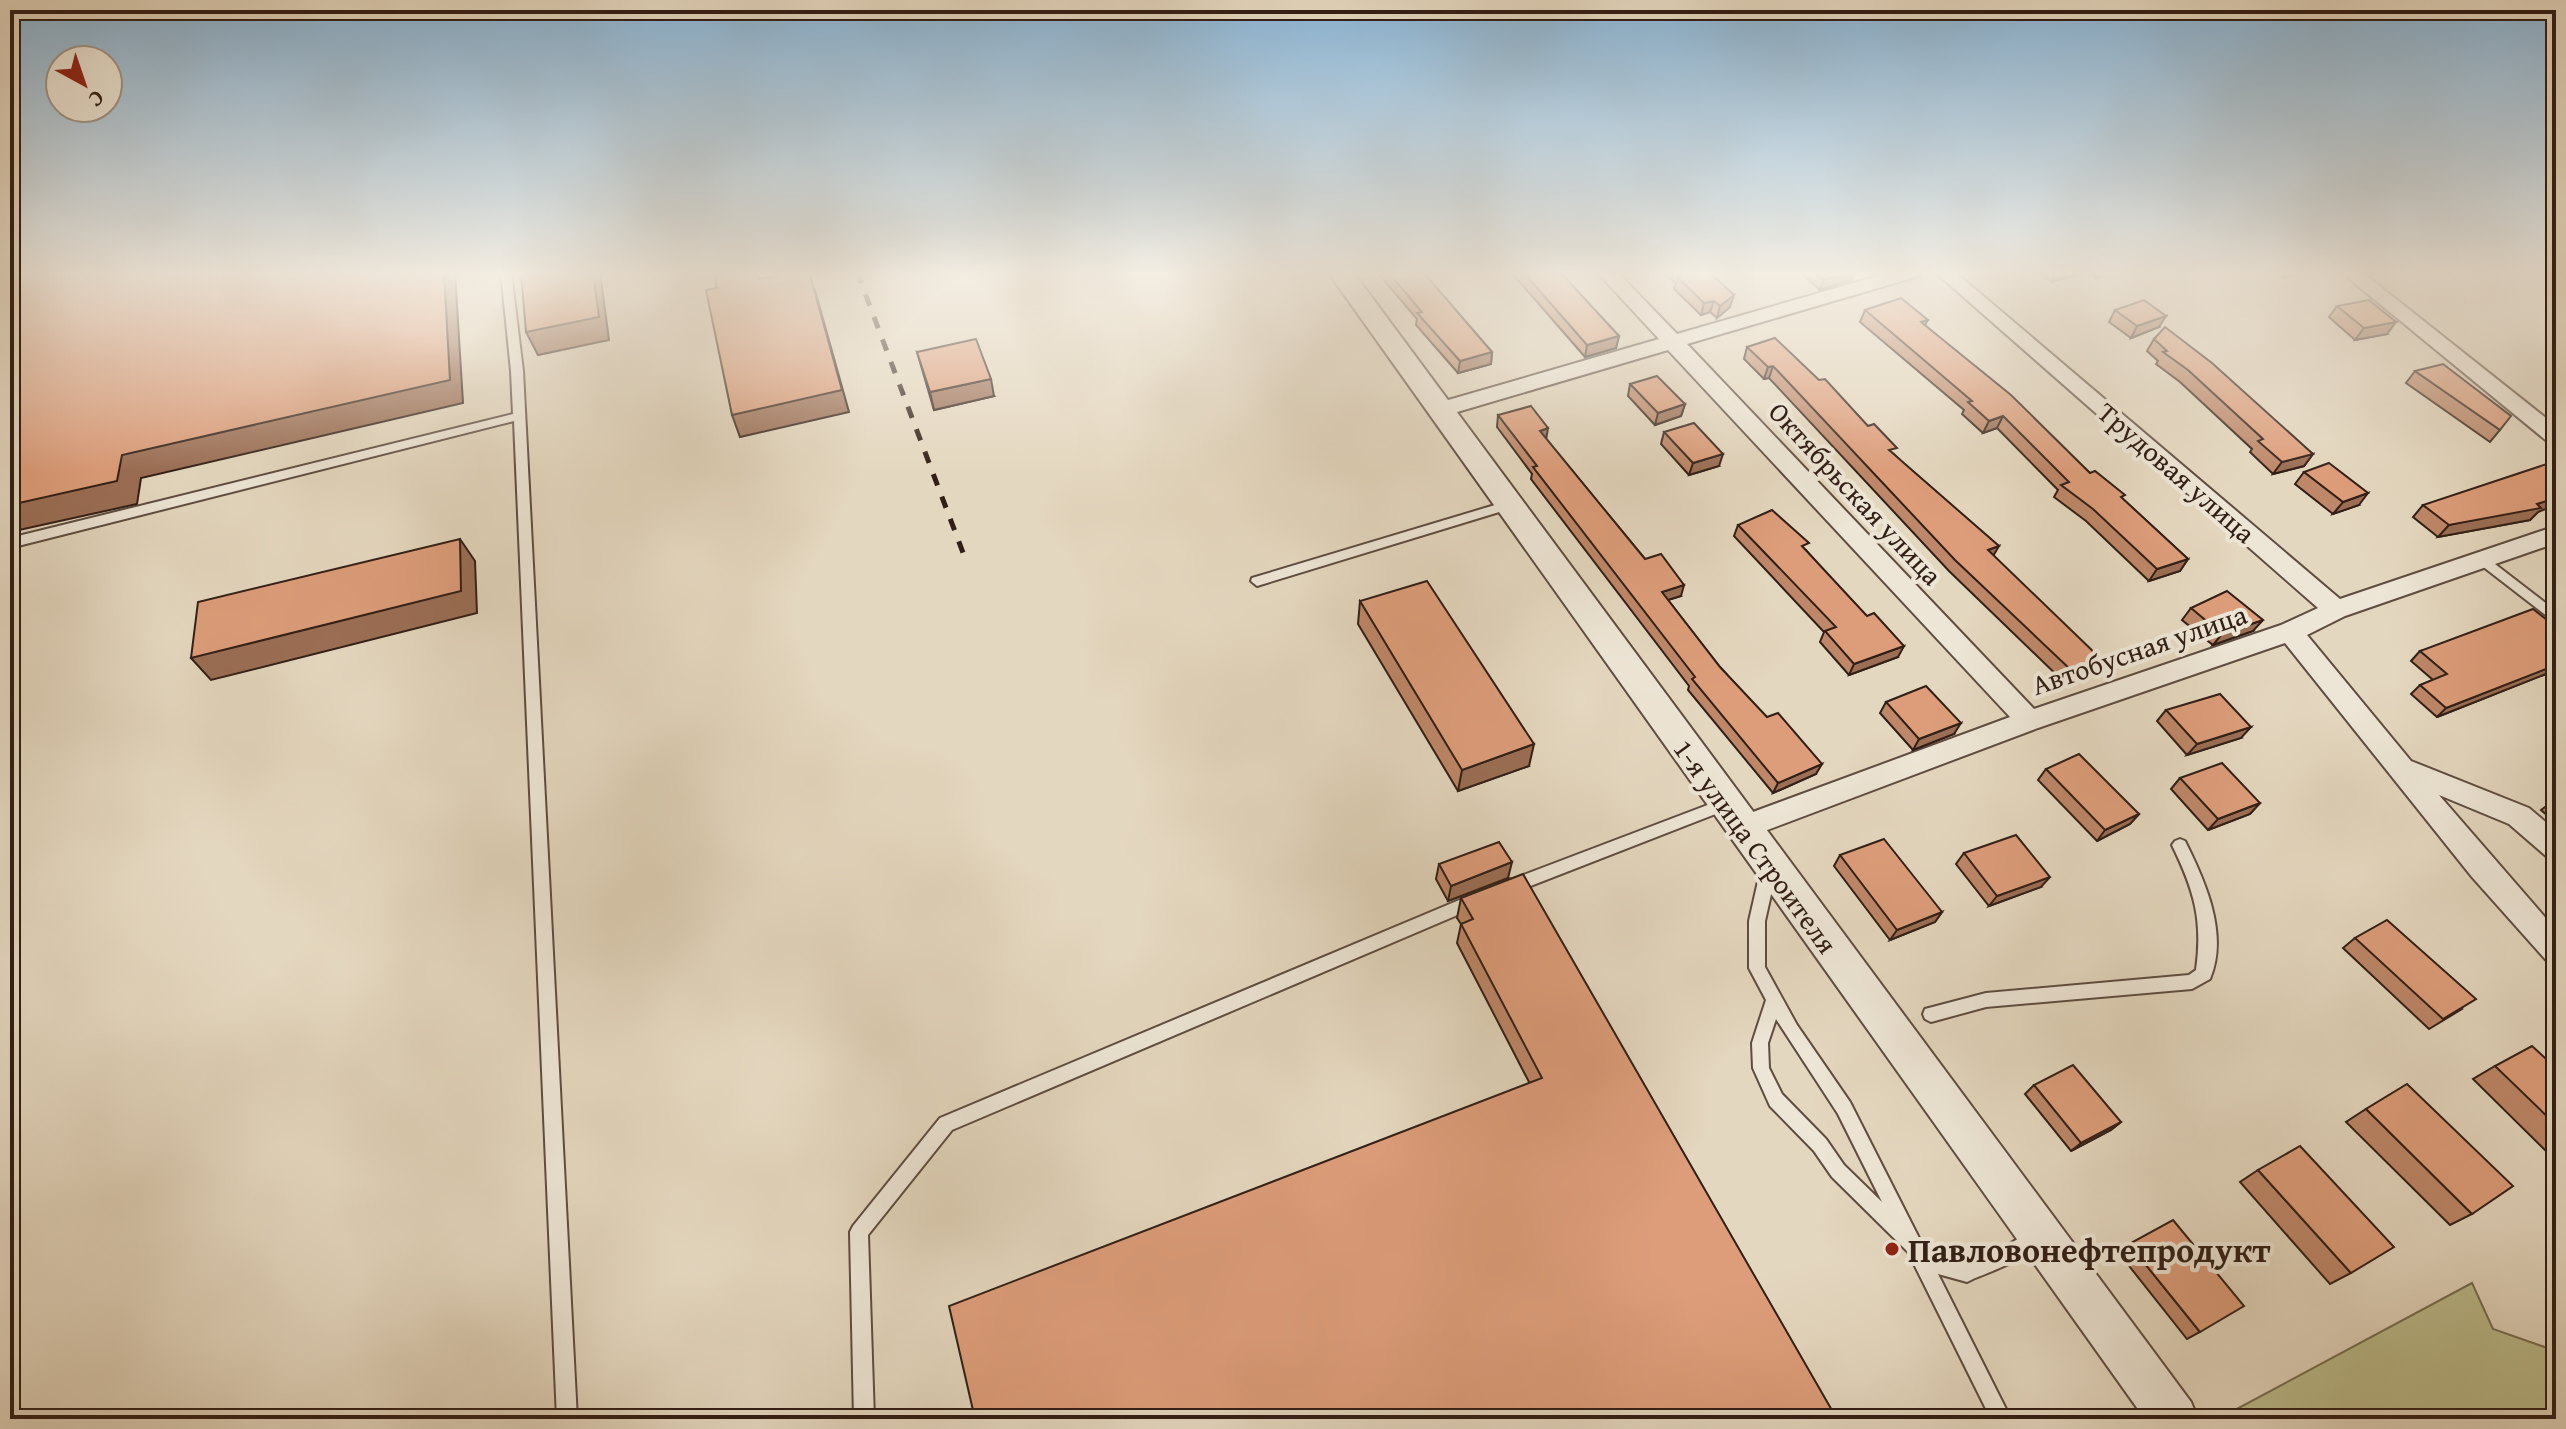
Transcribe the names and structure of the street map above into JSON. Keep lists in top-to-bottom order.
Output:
{
  "streets": {
    "street": [
      "Трудовая улица",
      "Октябрьская улица",
      "Автобусная улица",
      "1-я улица Строителя"
    ]
  },
  "crossings": [
    ["Трудовая улица", "Автобусная улица"],
    ["Октябрьская улица", "Автобусная улица"],
    ["Автобусная улица", "1-я улица Строителя"]
  ],
  "places": ["Павловонефтепродукт"],
  "north": "bottom right"
}
